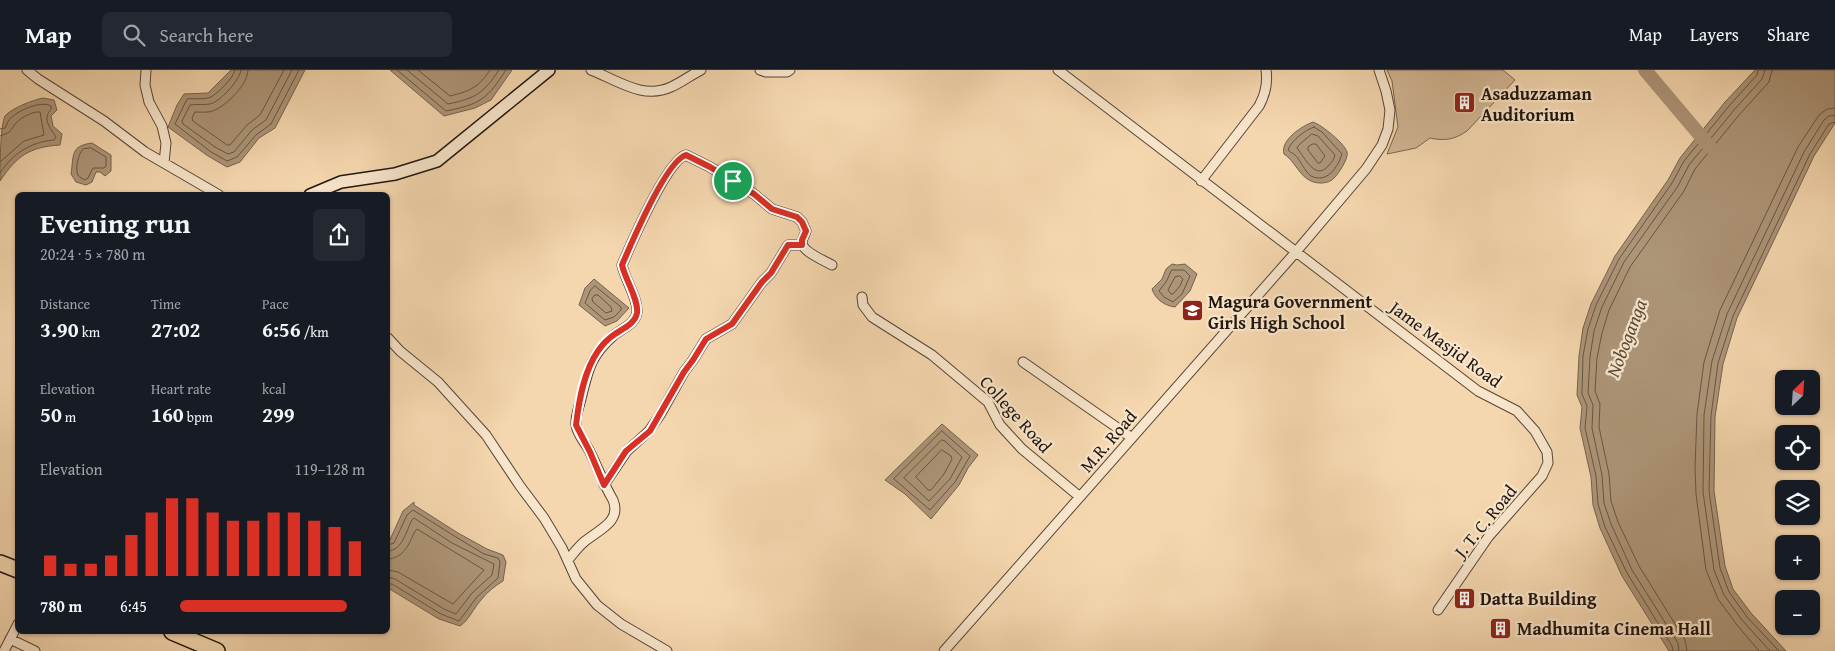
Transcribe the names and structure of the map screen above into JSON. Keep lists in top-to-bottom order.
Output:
{
  "streets": {
    "street": [
      "Jame Masjid Road",
      "College Road",
      "M.R. Road",
      "J. T. C. Road"
    ]
  },
  "crossings": [
    ["Jame Masjid Road", "M.R. Road"],
    ["Jame Masjid Road", "J. T. C. Road"],
    ["College Road", "M.R. Road"]
  ],
  "water": ["Noboganga"],
  "places": {
    "building": ["Asaduzzaman Auditorium", "Datta Building", "Madhumita Cinema Hall"],
    "school or university": ["Magura Government Girls High School"]
  },
  "north": "top right",
  "page": {
    "header": "Map",
    "search": "Search here",
    "nav": ["Map", "Layers", "Share"],
    "heading": ["Evening run", "20:24 · 5 × 780 m"],
    "stats": [
      ["Distance", "3.90 km"],
      ["Time", "27:02"],
      ["Pace", "6:56 /km"],
      ["Elevation", "50 m"],
      ["Heart rate", "160 bpm"],
      ["kcal", "299"]
    ],
    "map_buttons": ["+", "−"],
    "chart": ["Elevation", "119–128 m"],
    "list": [
      {
        "name": "780 m",
        "note": "6:45"
      }
    ]
  }
}
